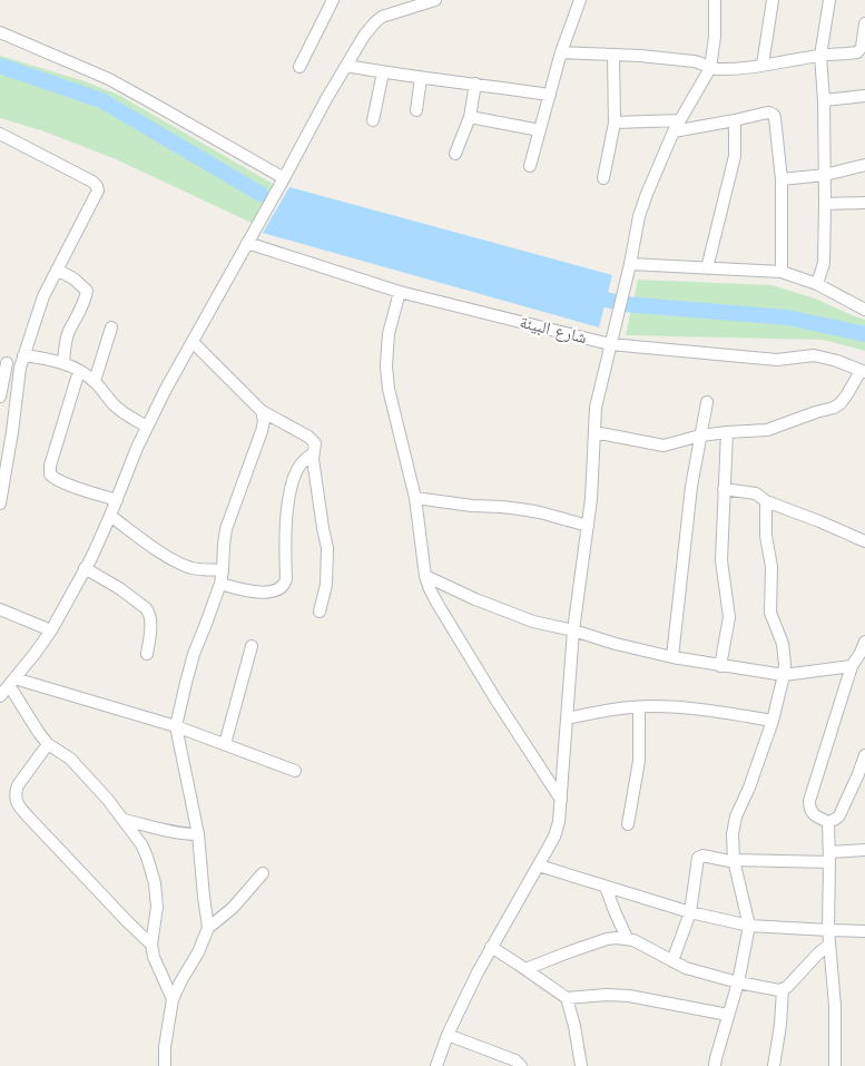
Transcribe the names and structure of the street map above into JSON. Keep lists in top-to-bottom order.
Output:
{
  "streets": {
    "street": ["شارع البيئة"]
  }
}
